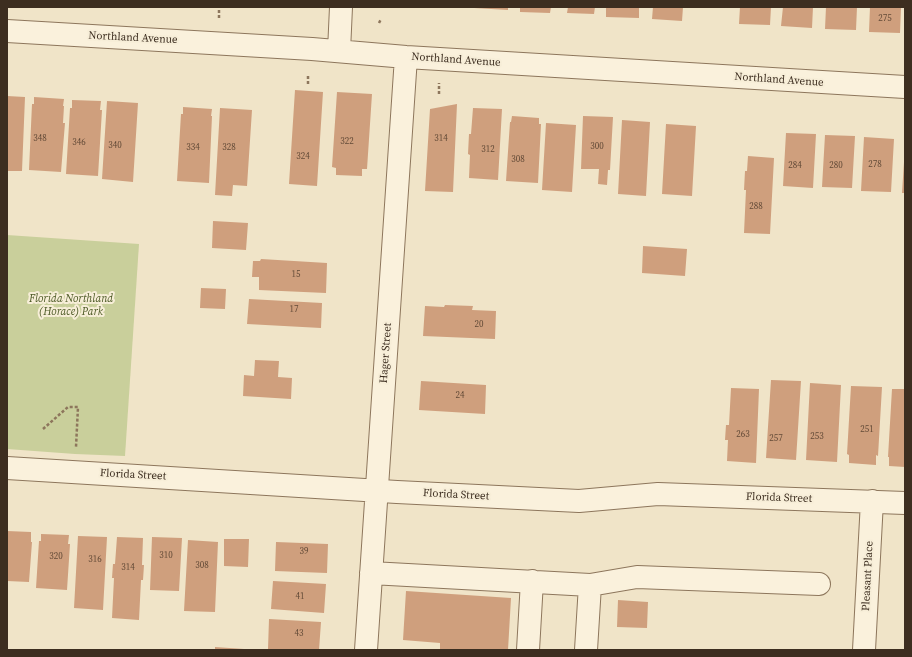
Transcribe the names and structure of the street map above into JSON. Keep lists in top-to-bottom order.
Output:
{
  "streets": {
    "street": [
      "Northland Avenue",
      "Hager Street",
      "Florida Street",
      "Pleasant Place"
    ]
  },
  "crossings": [
    ["Northland Avenue", "Hager Street"],
    ["Hager Street", "Florida Street"],
    ["Florida Street", "Pleasant Place"]
  ],
  "parks": ["Florida Northland (Horace) Park"],
  "house_numbers": [
    "275",
    "348",
    "314",
    "322",
    "346",
    "340",
    "300",
    "334",
    "328",
    "312",
    "324",
    "308",
    "278",
    "284",
    "280",
    "288",
    "15",
    "17",
    "20",
    "24",
    "251",
    "263",
    "253",
    "257",
    "39",
    "310",
    "320",
    "316",
    "308",
    "314",
    "41",
    "43"
  ]
}
